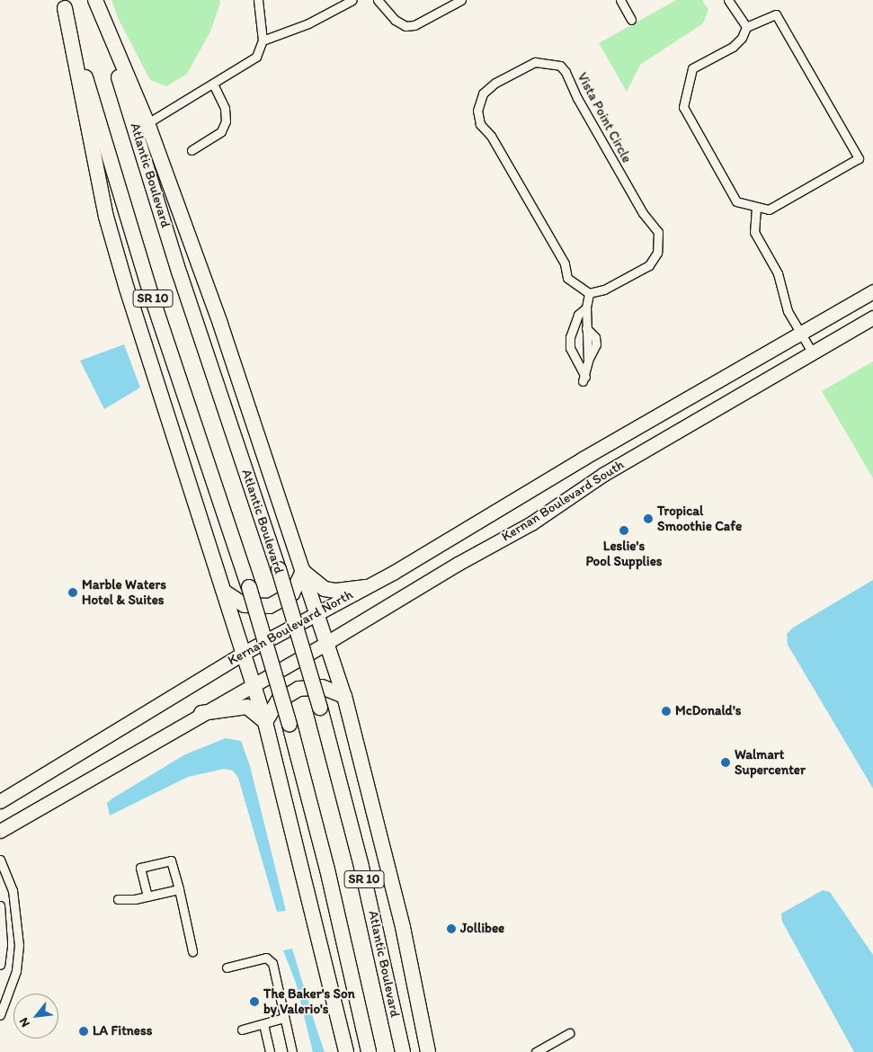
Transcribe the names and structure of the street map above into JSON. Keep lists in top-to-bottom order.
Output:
{
  "streets": {
    "highway": ["Atlantic Boulevard", "SR 10"],
    "main road": ["Kernan Boulevard South", "Kernan Boulevard North"],
    "street": ["Vista Point Circle"]
  },
  "crossings": [
    ["Kernan Boulevard South", "Kernan Boulevard North"]
  ],
  "places": [
    "Tropical Smoothie Cafe",
    "Leslie's Pool Supplies",
    "Marble Waters Hotel & Suites",
    "McDonald's",
    "Walmart Supercenter",
    "Jollibee",
    "The Baker's Son by Valerio's",
    "LA Fitness"
  ],
  "north": "bottom left"
}
